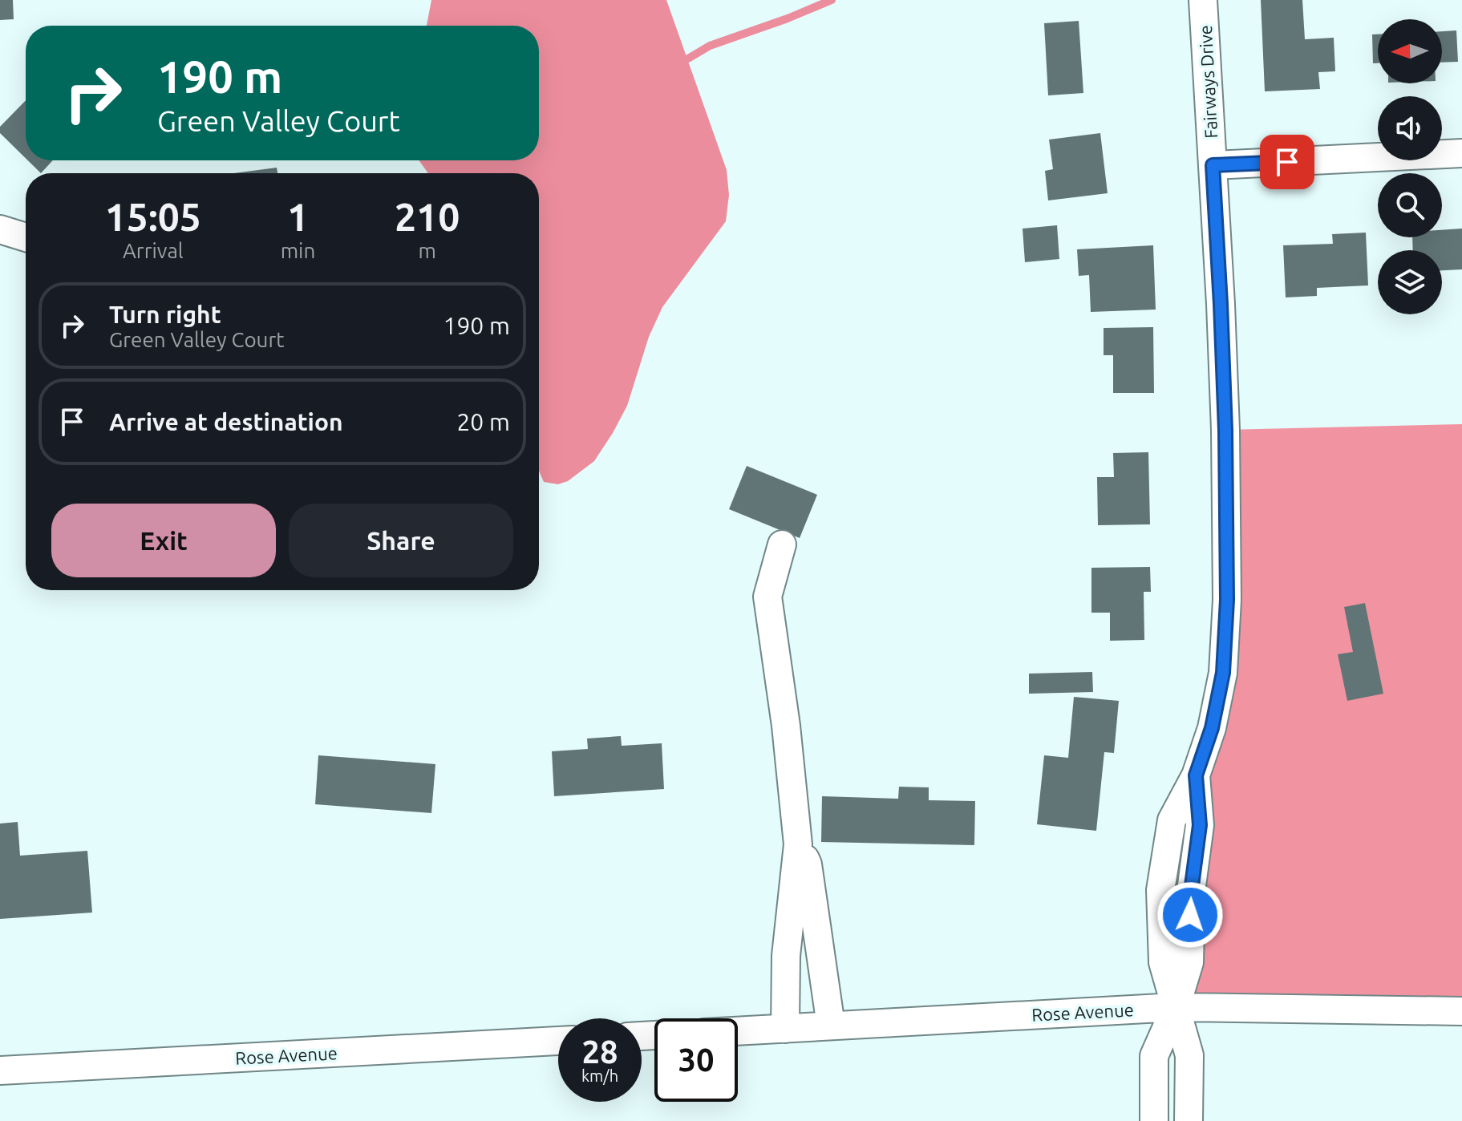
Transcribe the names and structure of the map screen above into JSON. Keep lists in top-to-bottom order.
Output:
{
  "streets": {
    "street": ["Fairways Drive", "Rose Avenue"]
  },
  "crossings": [
    ["Fairways Drive", "Rose Avenue"]
  ],
  "north": "left",
  "page": {
    "turn": ["190 m", "Green Valley Court"],
    "eta": [
      "15:05",
      "Arrival",
      "1",
      "min",
      "210",
      "m"
    ],
    "list": [
      {
        "name": "Turn right",
        "note": "Green Valley Court",
        "value": "190 m"
      },
      {
        "name": "Arrive at destination",
        "value": "20 m"
      }
    ],
    "buttons": ["Exit", "Share"],
    "speed": "28 km/h",
    "limit": "30"
  }
}
